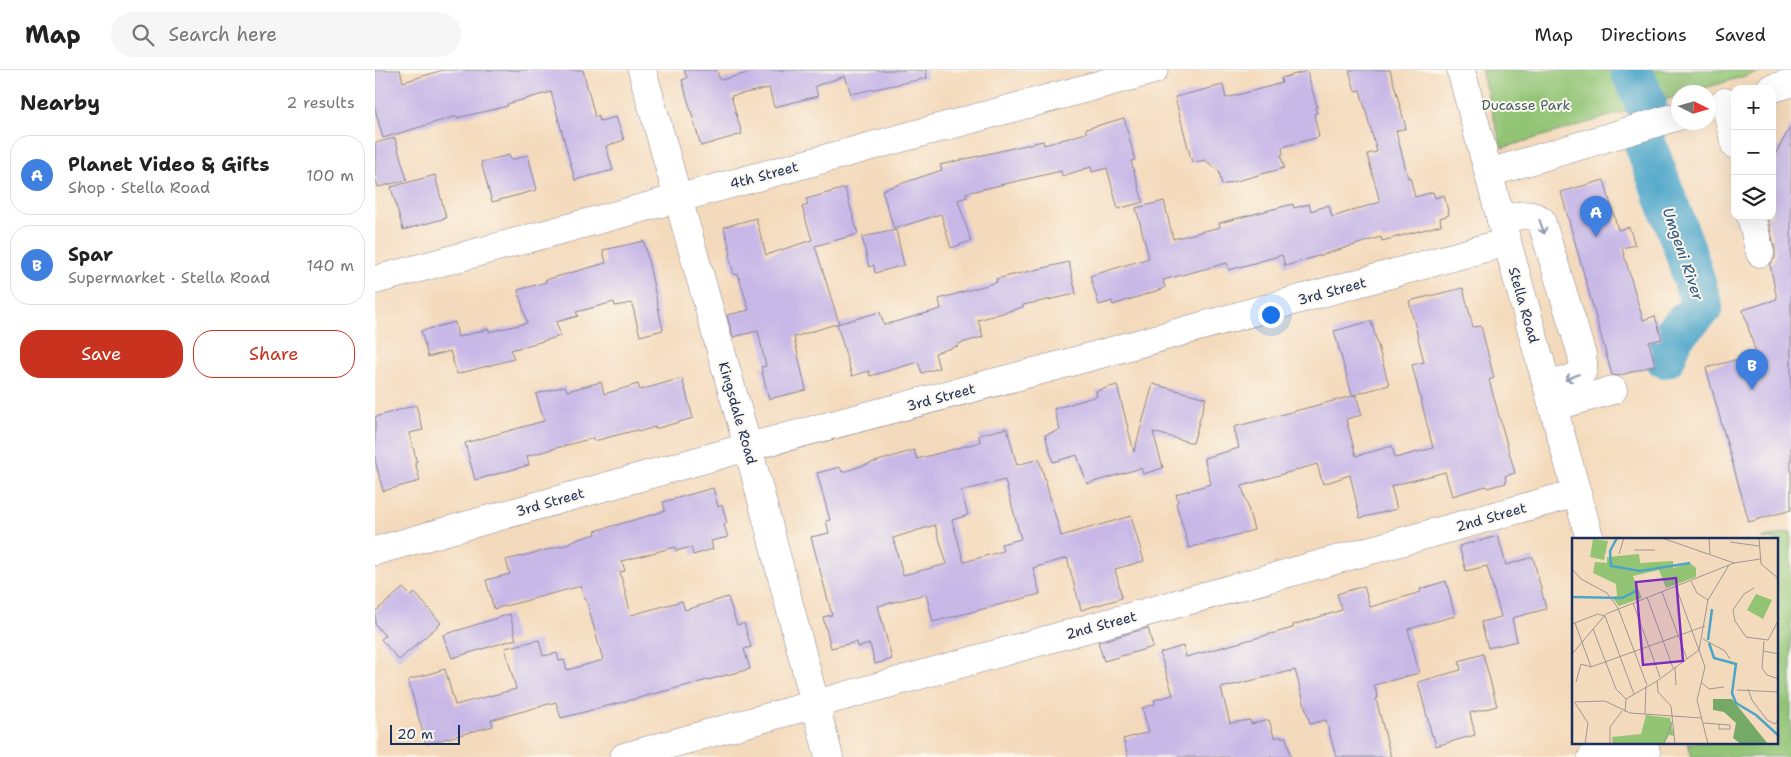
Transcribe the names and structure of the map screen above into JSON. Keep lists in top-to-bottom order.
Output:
{
  "streets": {
    "street": [
      "4th Street",
      "3rd Street",
      "Stella Road",
      "Kingsdale Road",
      "2nd Street"
    ]
  },
  "crossings": [
    ["4th Street", "Kingsdale Road"],
    ["3rd Street", "Stella Road"],
    ["3rd Street", "Kingsdale Road"],
    ["Stella Road", "2nd Street"],
    ["Kingsdale Road", "2nd Street"]
  ],
  "water": ["Umgeni River"],
  "parks": ["Ducasse Park"],
  "scale_bar": "20 m",
  "north": "right",
  "page": {
    "header": "Map",
    "search": "Search here",
    "nav": ["Map", "Directions", "Saved"],
    "heading": ["Nearby", "2 results"],
    "map_buttons": ["+", "−"],
    "list": [
      {
        "mark": "A",
        "name": "Planet Video & Gifts",
        "note": "Shop · Stella Road",
        "value": "100 m"
      },
      {
        "mark": "B",
        "name": "Spar",
        "note": "Supermarket · Stella Road",
        "value": "140 m"
      }
    ],
    "pins": ["A", "B"],
    "buttons": ["Save", "Share"],
    "scale": "20 m"
  }
}
